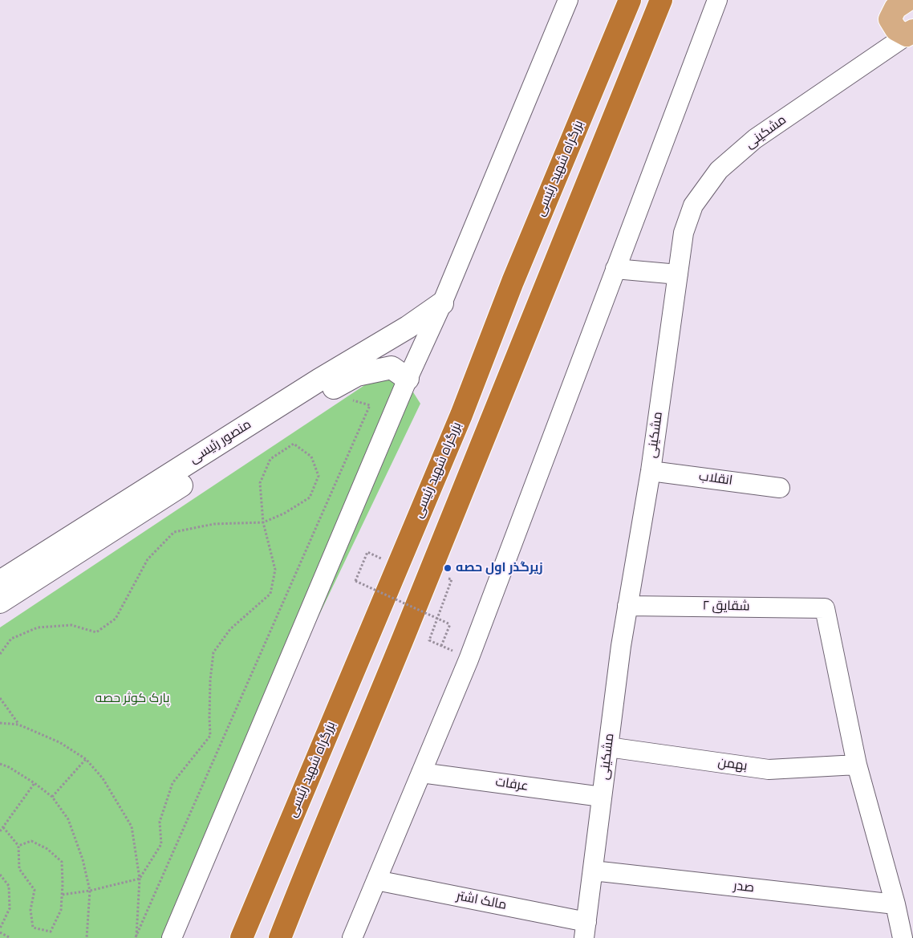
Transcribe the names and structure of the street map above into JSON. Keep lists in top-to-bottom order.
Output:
{
  "streets": {
    "highway": ["بزرگراه شهید رئیسی"],
    "main road": ["منصور رئیسی"],
    "street": [
      "مشکینی",
      "انقلاب",
      "شقایق ۲",
      "بهمن",
      "عرفات",
      "صدر",
      "مالک اشتر"
    ]
  },
  "crossings": [
    ["مشکینی", "انقلاب"],
    ["مشکینی", "شقایق ۲"],
    ["مشکینی", "بهمن"],
    ["مشکینی", "عرفات"],
    ["مشکینی", "صدر"],
    ["مشکینی", "مالک اشتر"],
    ["شقایق ۲", "بهمن"]
  ],
  "parks": ["پارک کوثر حصه"],
  "places": ["زیرگذر اول حصه"]
}
